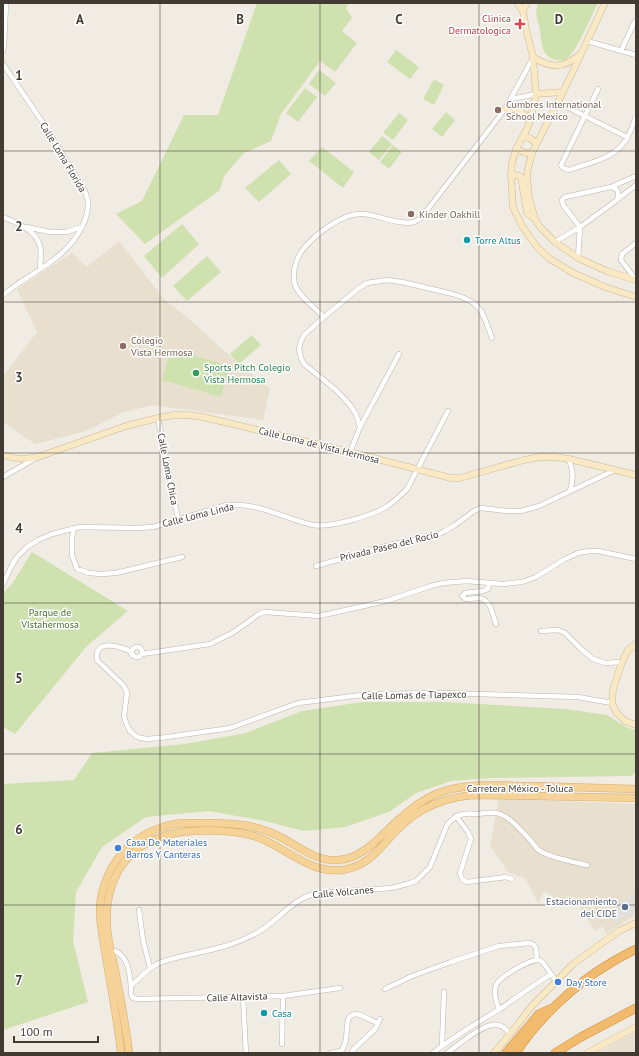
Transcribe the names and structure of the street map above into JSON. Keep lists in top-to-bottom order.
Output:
{
  "streets": {
    "main road": ["Calle Loma de Vista Hermosa", "Carretera México - Toluca"],
    "street": [
      "Calle Loma Florida",
      "Calle Loma Chica",
      "Calle Loma Linda",
      "Privada Paseo del Rocío",
      "Calle Lomas de Tlapexco",
      "Calle Volcanes",
      "Calle Altavista"
    ]
  },
  "crossings": [
    ["Calle Loma de Vista Hermosa", "Calle Loma Chica"],
    ["Calle Loma de Vista Hermosa", "Calle Loma Linda"],
    ["Calle Loma de Vista Hermosa", "Privada Paseo del Rocío"],
    ["Calle Loma Chica", "Calle Loma Linda"],
    ["Calle Volcanes", "Calle Altavista"]
  ],
  "parks": ["Parque de VIstahermosa"],
  "places": {
    "health": ["Clinica Dermatologica"],
    "other": [
      "Cumbres International School Mexico",
      "Kinder Oakhill",
      "Torre Altus",
      "Colegio Vista Hermosa",
      "Sports Pitch Colegio Vista Hermosa",
      "Casa De Materiales Barros Y Canteras",
      "Estacionamiento del CIDE",
      "Day Store",
      "Casa"
    ]
  },
  "scale_bar": "100 m",
  "grid": {
    "columns": [
      "A",
      "B",
      "C",
      "D"
    ],
    "rows": [
      "1",
      "2",
      "3",
      "4",
      "5",
      "6",
      "7"
    ]
  }
}
